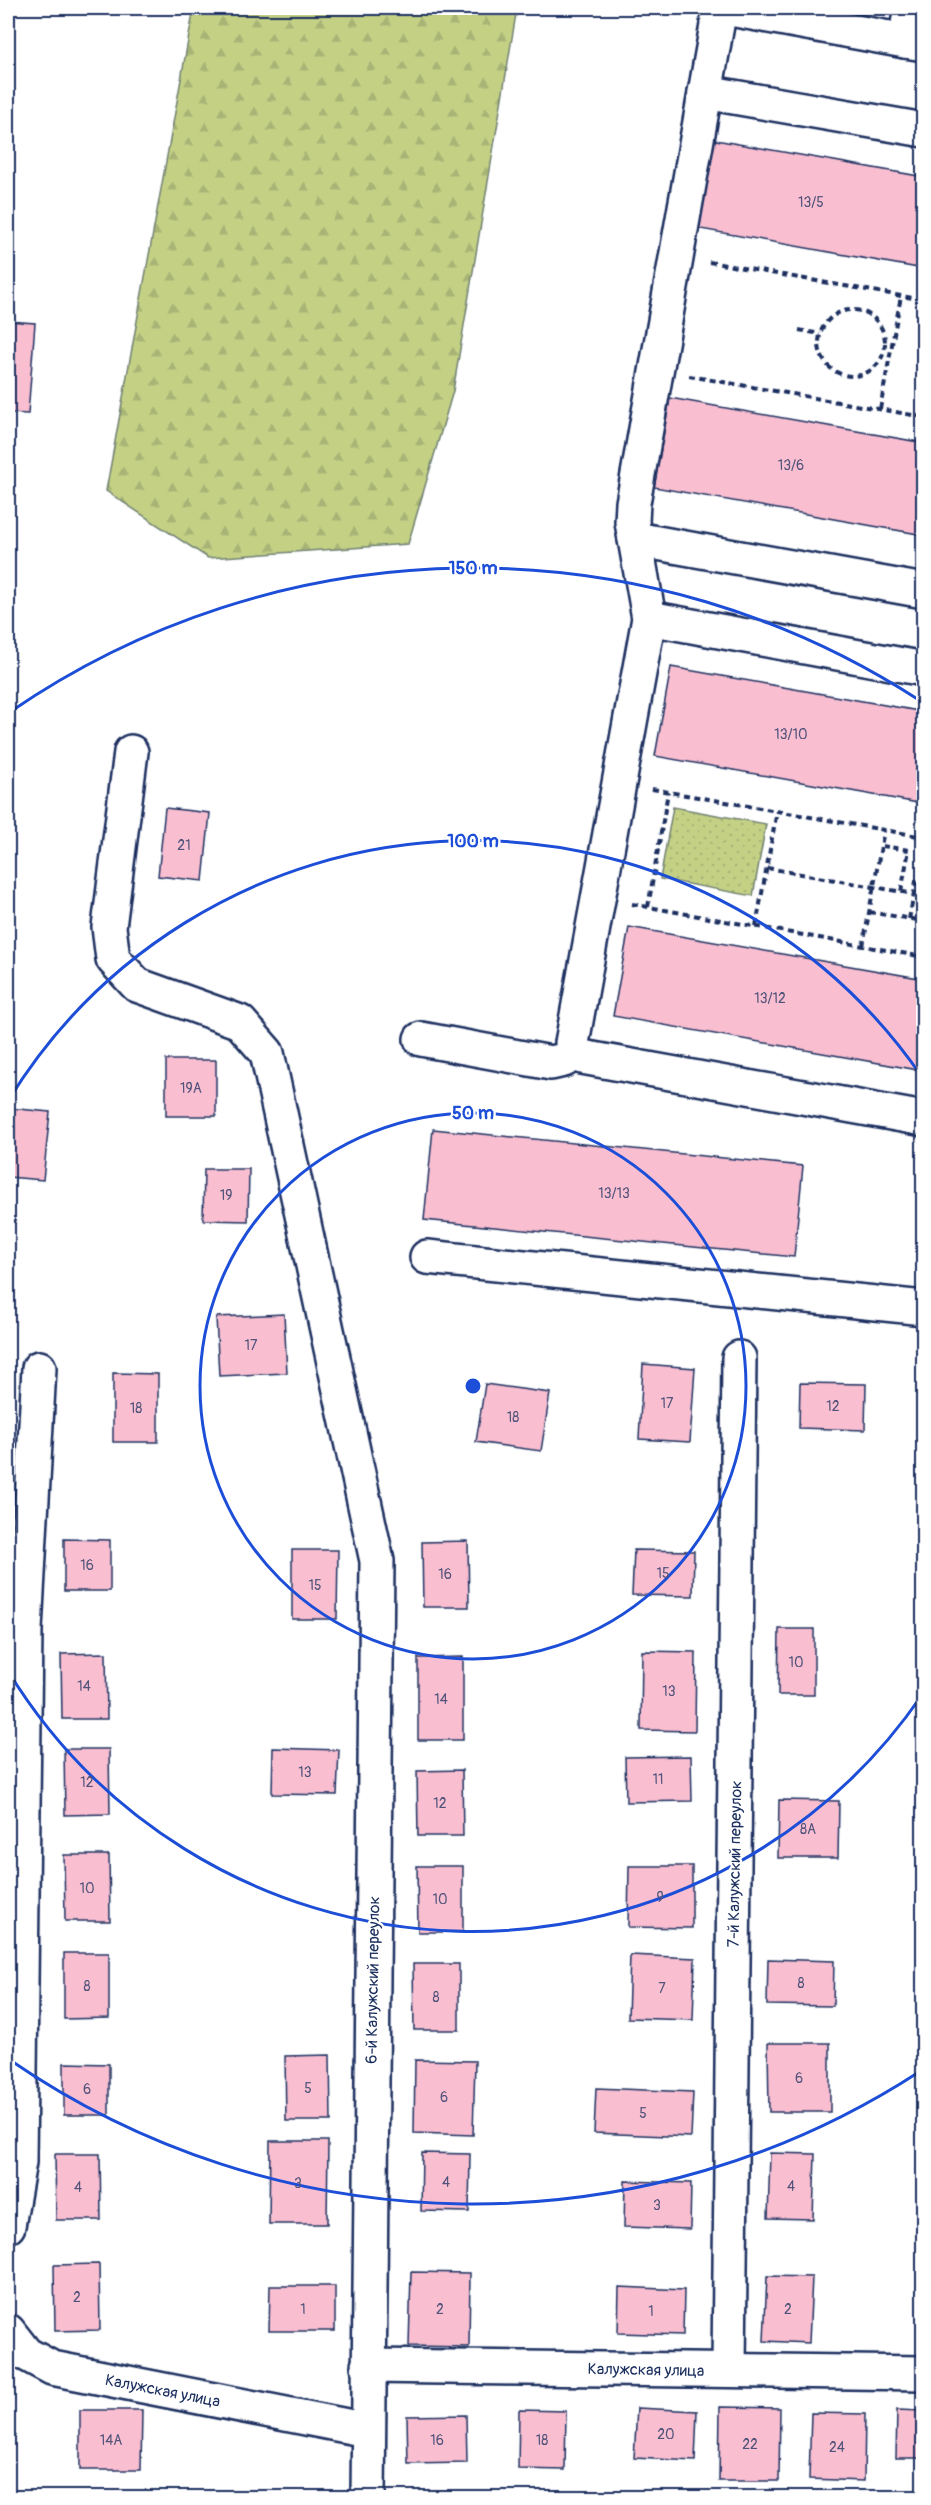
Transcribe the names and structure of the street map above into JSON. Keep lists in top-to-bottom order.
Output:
{
  "streets": {
    "street": ["7-й Калужский переулок", "6-й Калужский переулок", "Калужская улица"]
  },
  "crossings": [
    ["7-й Калужский переулок", "Калужская улица"],
    ["6-й Калужский переулок", "Калужская улица"]
  ],
  "house_numbers": [
    "13/5",
    "13/6",
    "13/10",
    "21",
    "13/12",
    "19А",
    "13/13",
    "19",
    "17",
    "17",
    "12",
    "18",
    "18",
    "16",
    "15",
    "16",
    "15",
    "10",
    "14",
    "13",
    "14",
    "13",
    "11",
    "12",
    "12",
    "8А",
    "10",
    "9",
    "10",
    "8",
    "8",
    "7",
    "8",
    "6",
    "5",
    "6",
    "6",
    "5",
    "4",
    "3",
    "4",
    "4",
    "3",
    "2",
    "1",
    "2",
    "2",
    "1",
    "20",
    "14А",
    "16",
    "18",
    "22",
    "24"
  ],
  "rings": ["150 m", "100 m", "50 m"]
}
